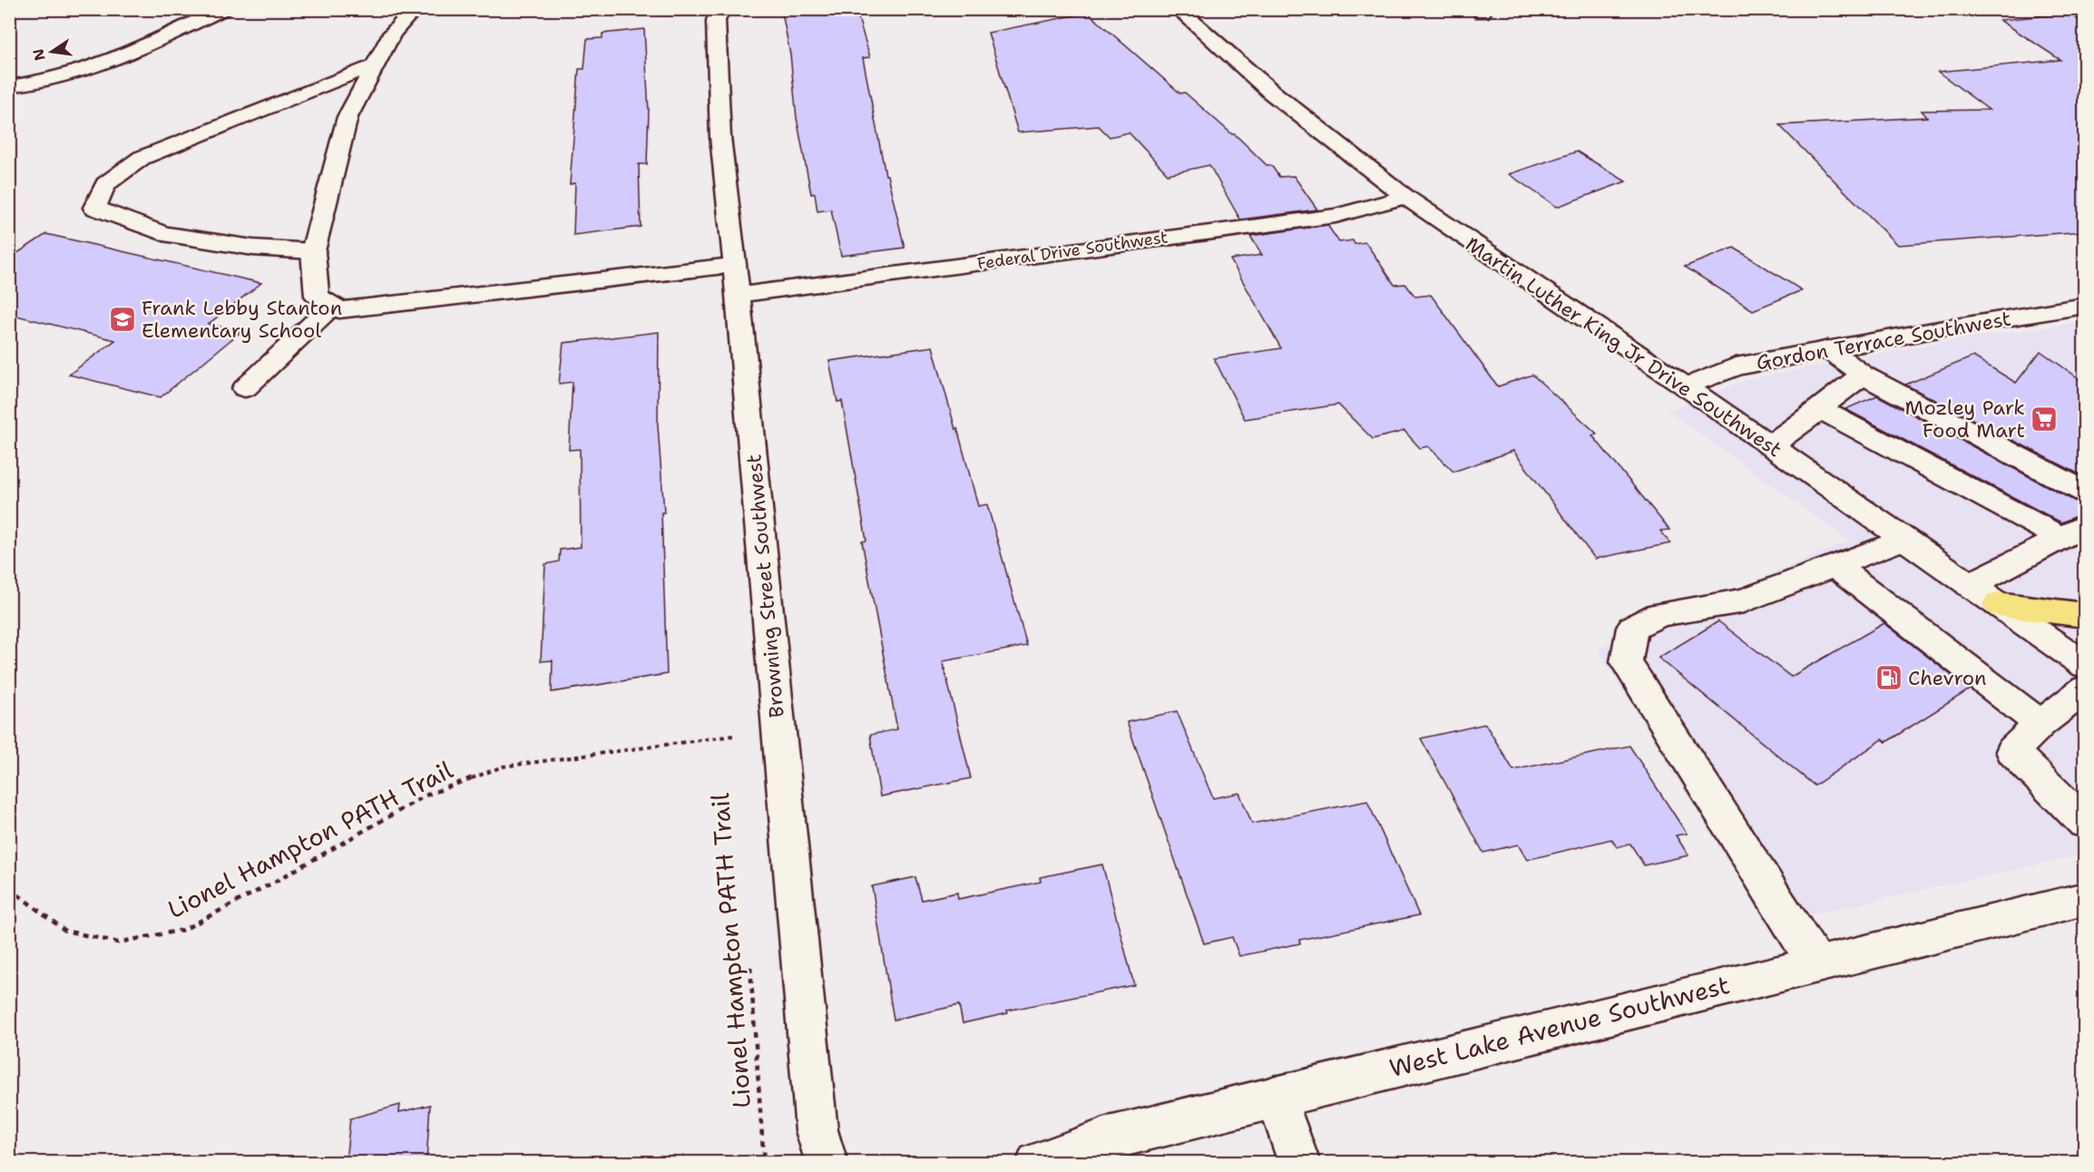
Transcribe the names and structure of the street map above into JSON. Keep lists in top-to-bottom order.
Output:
{
  "streets": {
    "street": [
      "Federal Drive Southwest",
      "Gordon Terrace Southwest",
      "Martin Luther King Jr Drive Southwest",
      "Browning Street Southwest",
      "West Lake Avenue Southwest"
    ],
    "path": ["Lionel Hampton PATH Trail"]
  },
  "crossings": [
    ["Federal Drive Southwest", "Martin Luther King Jr Drive Southwest"],
    ["Federal Drive Southwest", "Browning Street Southwest"],
    ["Gordon Terrace Southwest", "Martin Luther King Jr Drive Southwest"]
  ],
  "places": {
    "school or university": ["Frank Lebby Stanton Elementary School"],
    "supermarket": ["Mozley Park Food Mart"],
    "fuel station": ["Chevron"]
  },
  "north": "left"
}
